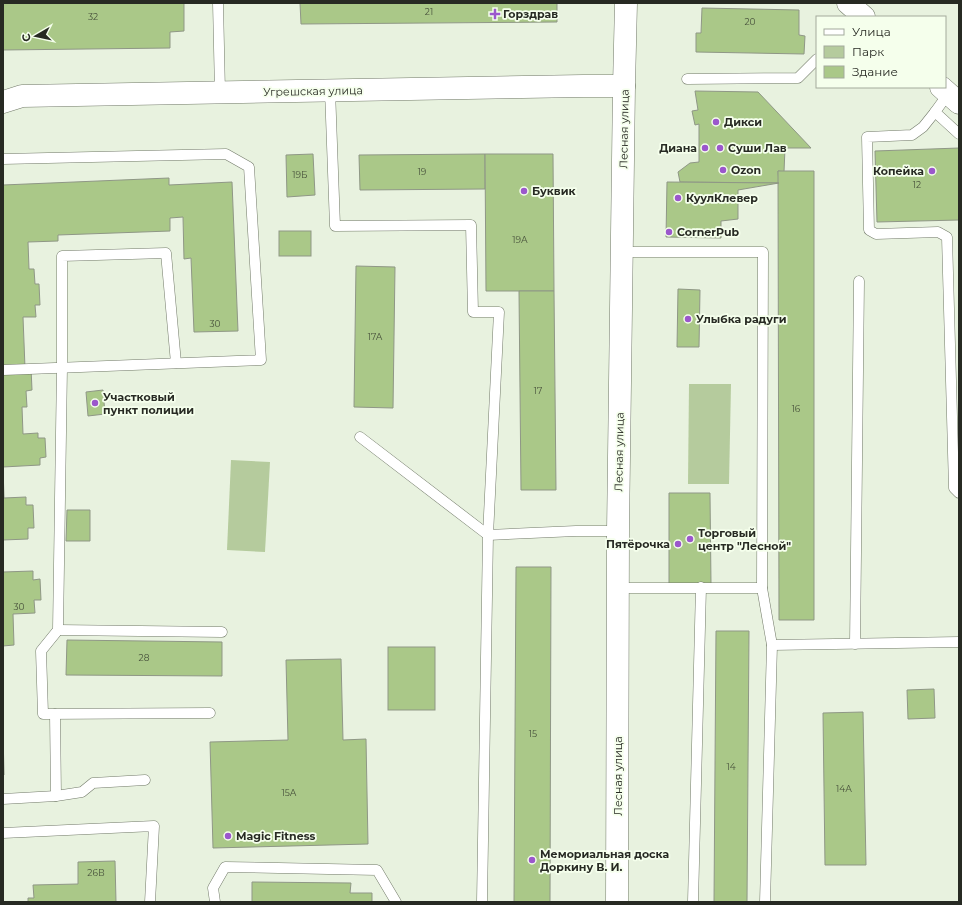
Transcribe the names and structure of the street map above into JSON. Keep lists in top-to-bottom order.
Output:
{
  "streets": {
    "street": ["Угрешская улица", "Лесная улица"]
  },
  "crossings": [
    ["Угрешская улица", "Лесная улица"]
  ],
  "places": {
    "health": ["Горздрав"],
    "other": [
      "Дикси",
      "Диана",
      "Суши Лав",
      "Ozon",
      "Копейка",
      "Буквик",
      "КуулКлевер",
      "CornerPub",
      "Улыбка радуги",
      "Участковый пункт полиции",
      "Торговый центр \"Лесной\"",
      "Пятёрочка",
      "Magic Fitness",
      "Мемориальная доска Доркину В. И."
    ]
  },
  "house_numbers": [
    "21",
    "32",
    "20",
    "19",
    "19Б",
    "12",
    "19А",
    "30",
    "17А",
    "17",
    "16",
    "30",
    "28",
    "15",
    "14",
    "14А",
    "15А",
    "26В"
  ],
  "legend": ["Улица", "Парк", "Здание"],
  "north": "left"
}
